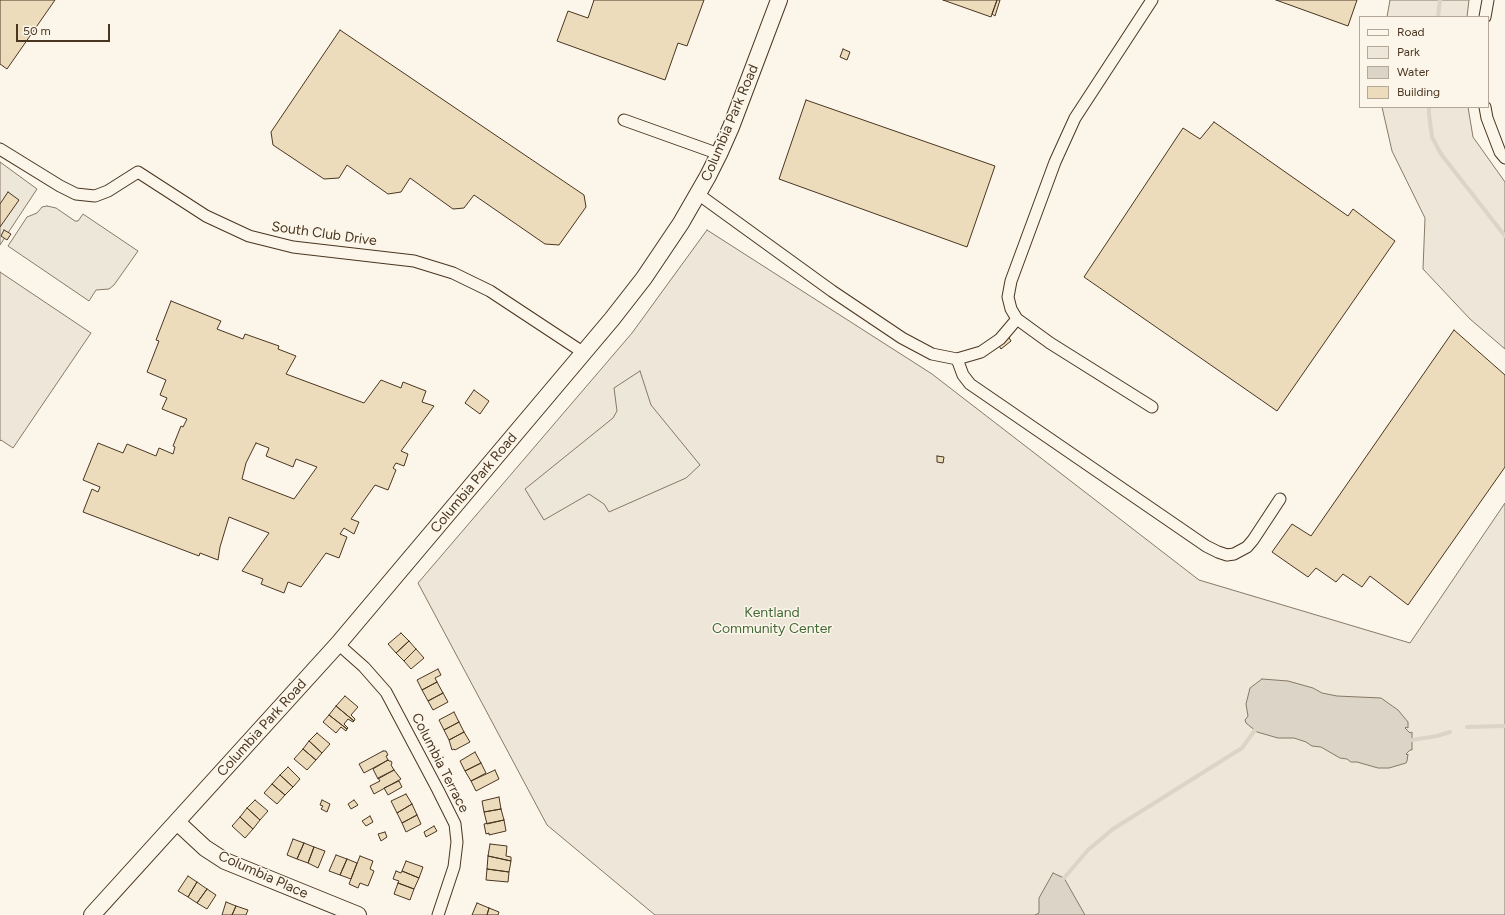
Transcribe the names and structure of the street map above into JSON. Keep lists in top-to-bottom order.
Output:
{
  "streets": {
    "street": [
      "Columbia Park Road",
      "South Club Drive",
      "Columbia Terrace",
      "Columbia Place"
    ]
  },
  "crossings": [
    ["Columbia Park Road", "South Club Drive"],
    ["Columbia Park Road", "Columbia Terrace"],
    ["Columbia Park Road", "Columbia Place"]
  ],
  "parks": ["Kentland Community Center"],
  "legend": [
    "Road",
    "Park",
    "Water",
    "Building"
  ],
  "scale_bar": "50 m"
}
